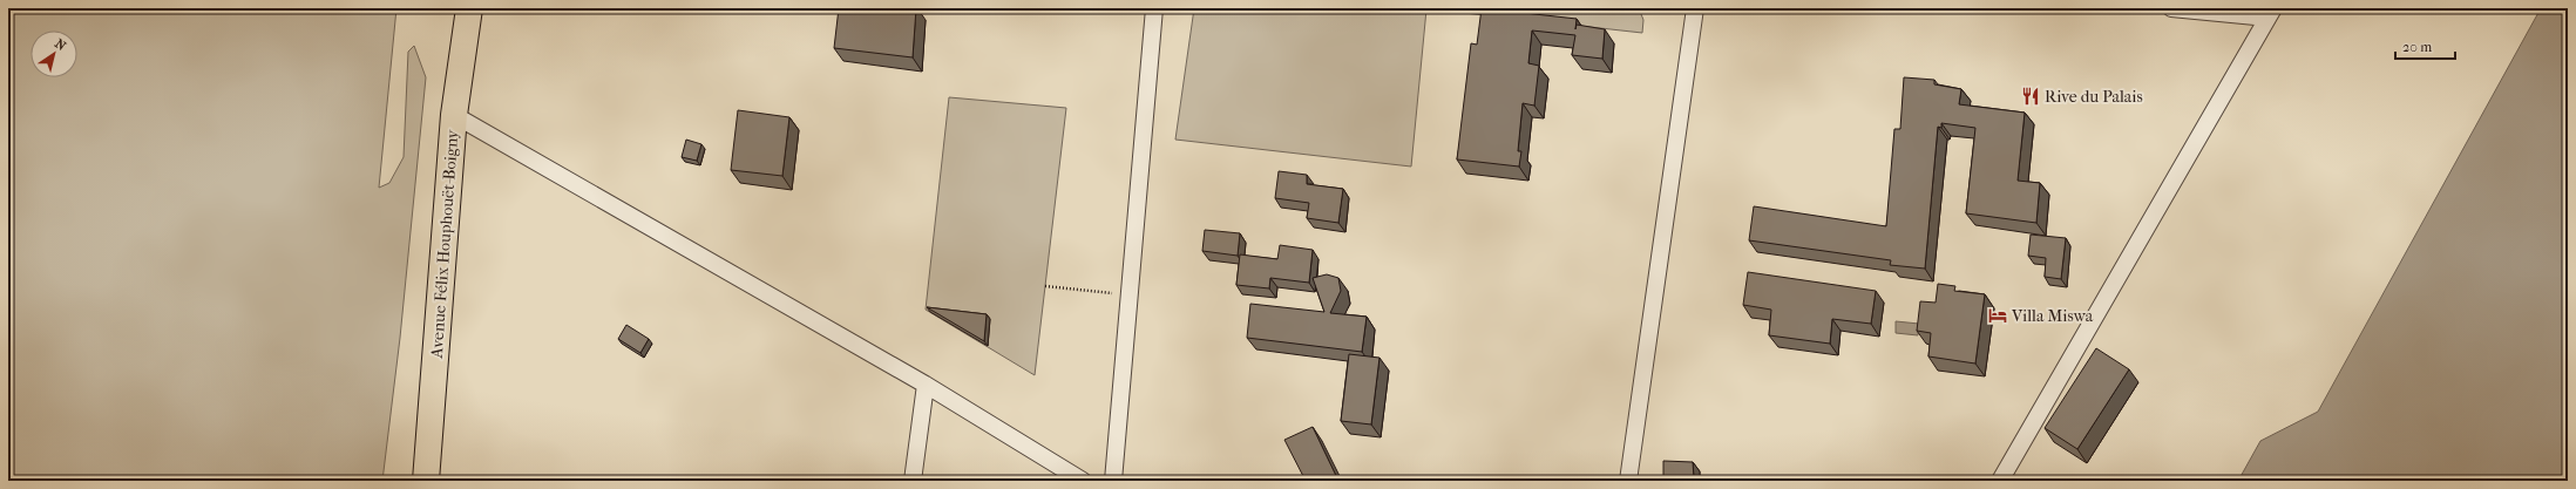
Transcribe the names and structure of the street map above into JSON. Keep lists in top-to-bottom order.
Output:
{
  "streets": {
    "highway": ["Avenue Félix Houphouët-Boigny"]
  },
  "places": {
    "restaurant": ["Rive du Palais"],
    "hotel": ["Villa Miswa"]
  },
  "scale_bar": "20 m",
  "north": "top right"
}
